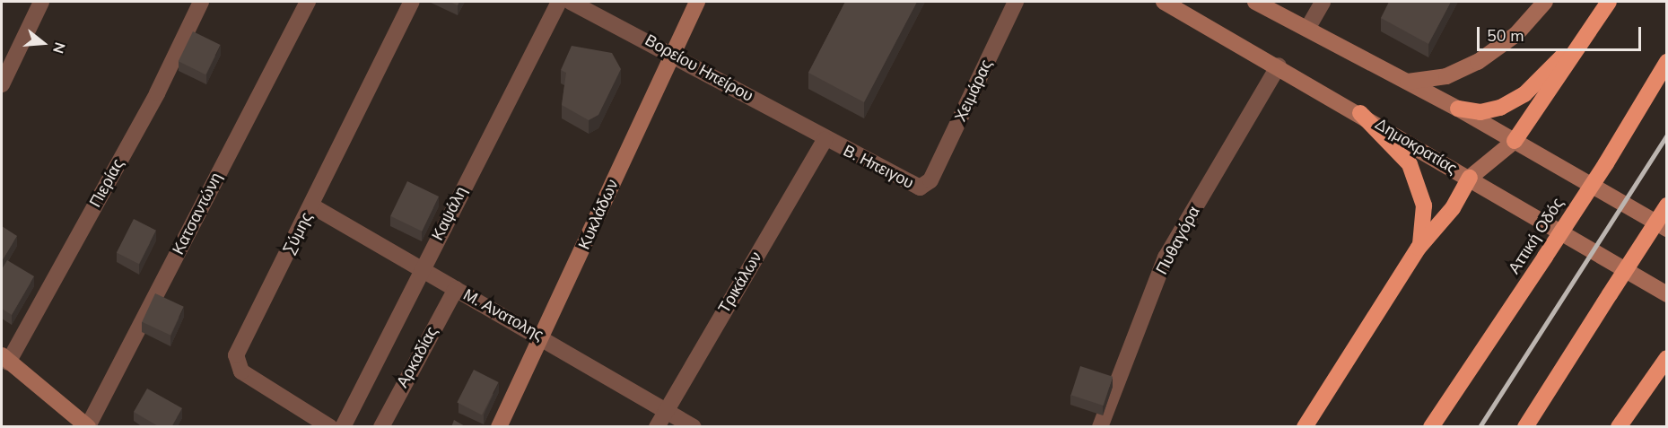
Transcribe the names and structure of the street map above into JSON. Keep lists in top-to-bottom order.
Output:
{
  "streets": {
    "highway": ["Αττική Οδός"],
    "main road": ["Δημοκρατίας", "Κυκλάδων"],
    "street": [
      "Βορείου Ηπείρου",
      "Χειμάρας",
      "Β. Ηπειγου",
      "Πιερίας",
      "Κατσαντώνη",
      "Καψάλη",
      "Σύμης",
      "Πυθαγόρα",
      "Τρικάλων",
      "Μ. Ανατολης",
      "Αρκαδίας"
    ]
  },
  "crossings": [
    ["Βορείου Ηπείρου", "Β. Ηπειγου"],
    ["Βορείου Ηπείρου", "Κυκλάδων"],
    ["Βορείου Ηπείρου", "Τρικάλων"],
    ["Χειμάρας", "Β. Ηπειγου"],
    ["Δημοκρατίας", "Πυθαγόρα"],
    ["Β. Ηπειγου", "Τρικάλων"],
    ["Καψάλη", "Μ. Ανατολης"],
    ["Κυκλάδων", "Μ. Ανατολης"],
    ["Σύμης", "Μ. Ανατολης"],
    ["Τρικάλων", "Μ. Ανατολης"],
    ["Μ. Ανατολης", "Αρκαδίας"]
  ],
  "scale_bar": "50 m",
  "north": "right"
}
